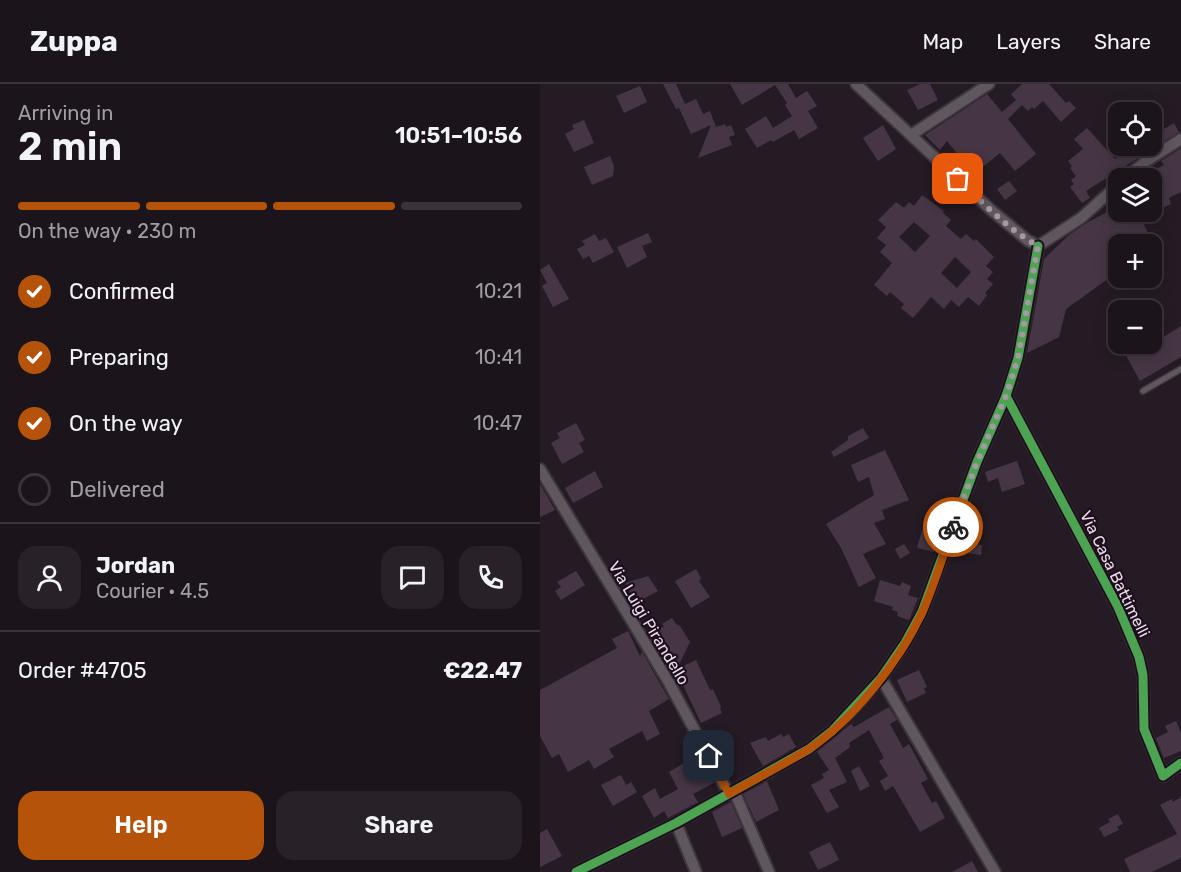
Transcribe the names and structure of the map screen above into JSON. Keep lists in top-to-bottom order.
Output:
{
  "streets": {
    "street": ["Via Casa Battimelli", "Via Luigi Pirandello"]
  },
  "page": {
    "header": "Zuppa",
    "nav": ["Map", "Layers", "Share"],
    "heading": ["2 min", "Arriving in", "10:51–10:56"],
    "panel": [
      "Jordan",
      "Courier · 4.5",
      "Order #4705",
      "€22.47"
    ],
    "map_buttons": ["+", "−"],
    "bar": "On the way · 230 m",
    "list": [
      ["Confirmed", "10:21"],
      ["Preparing", "10:41"],
      ["On the way", "10:47"],
      "Delivered"
    ],
    "buttons": ["Help", "Share"]
  }
}
